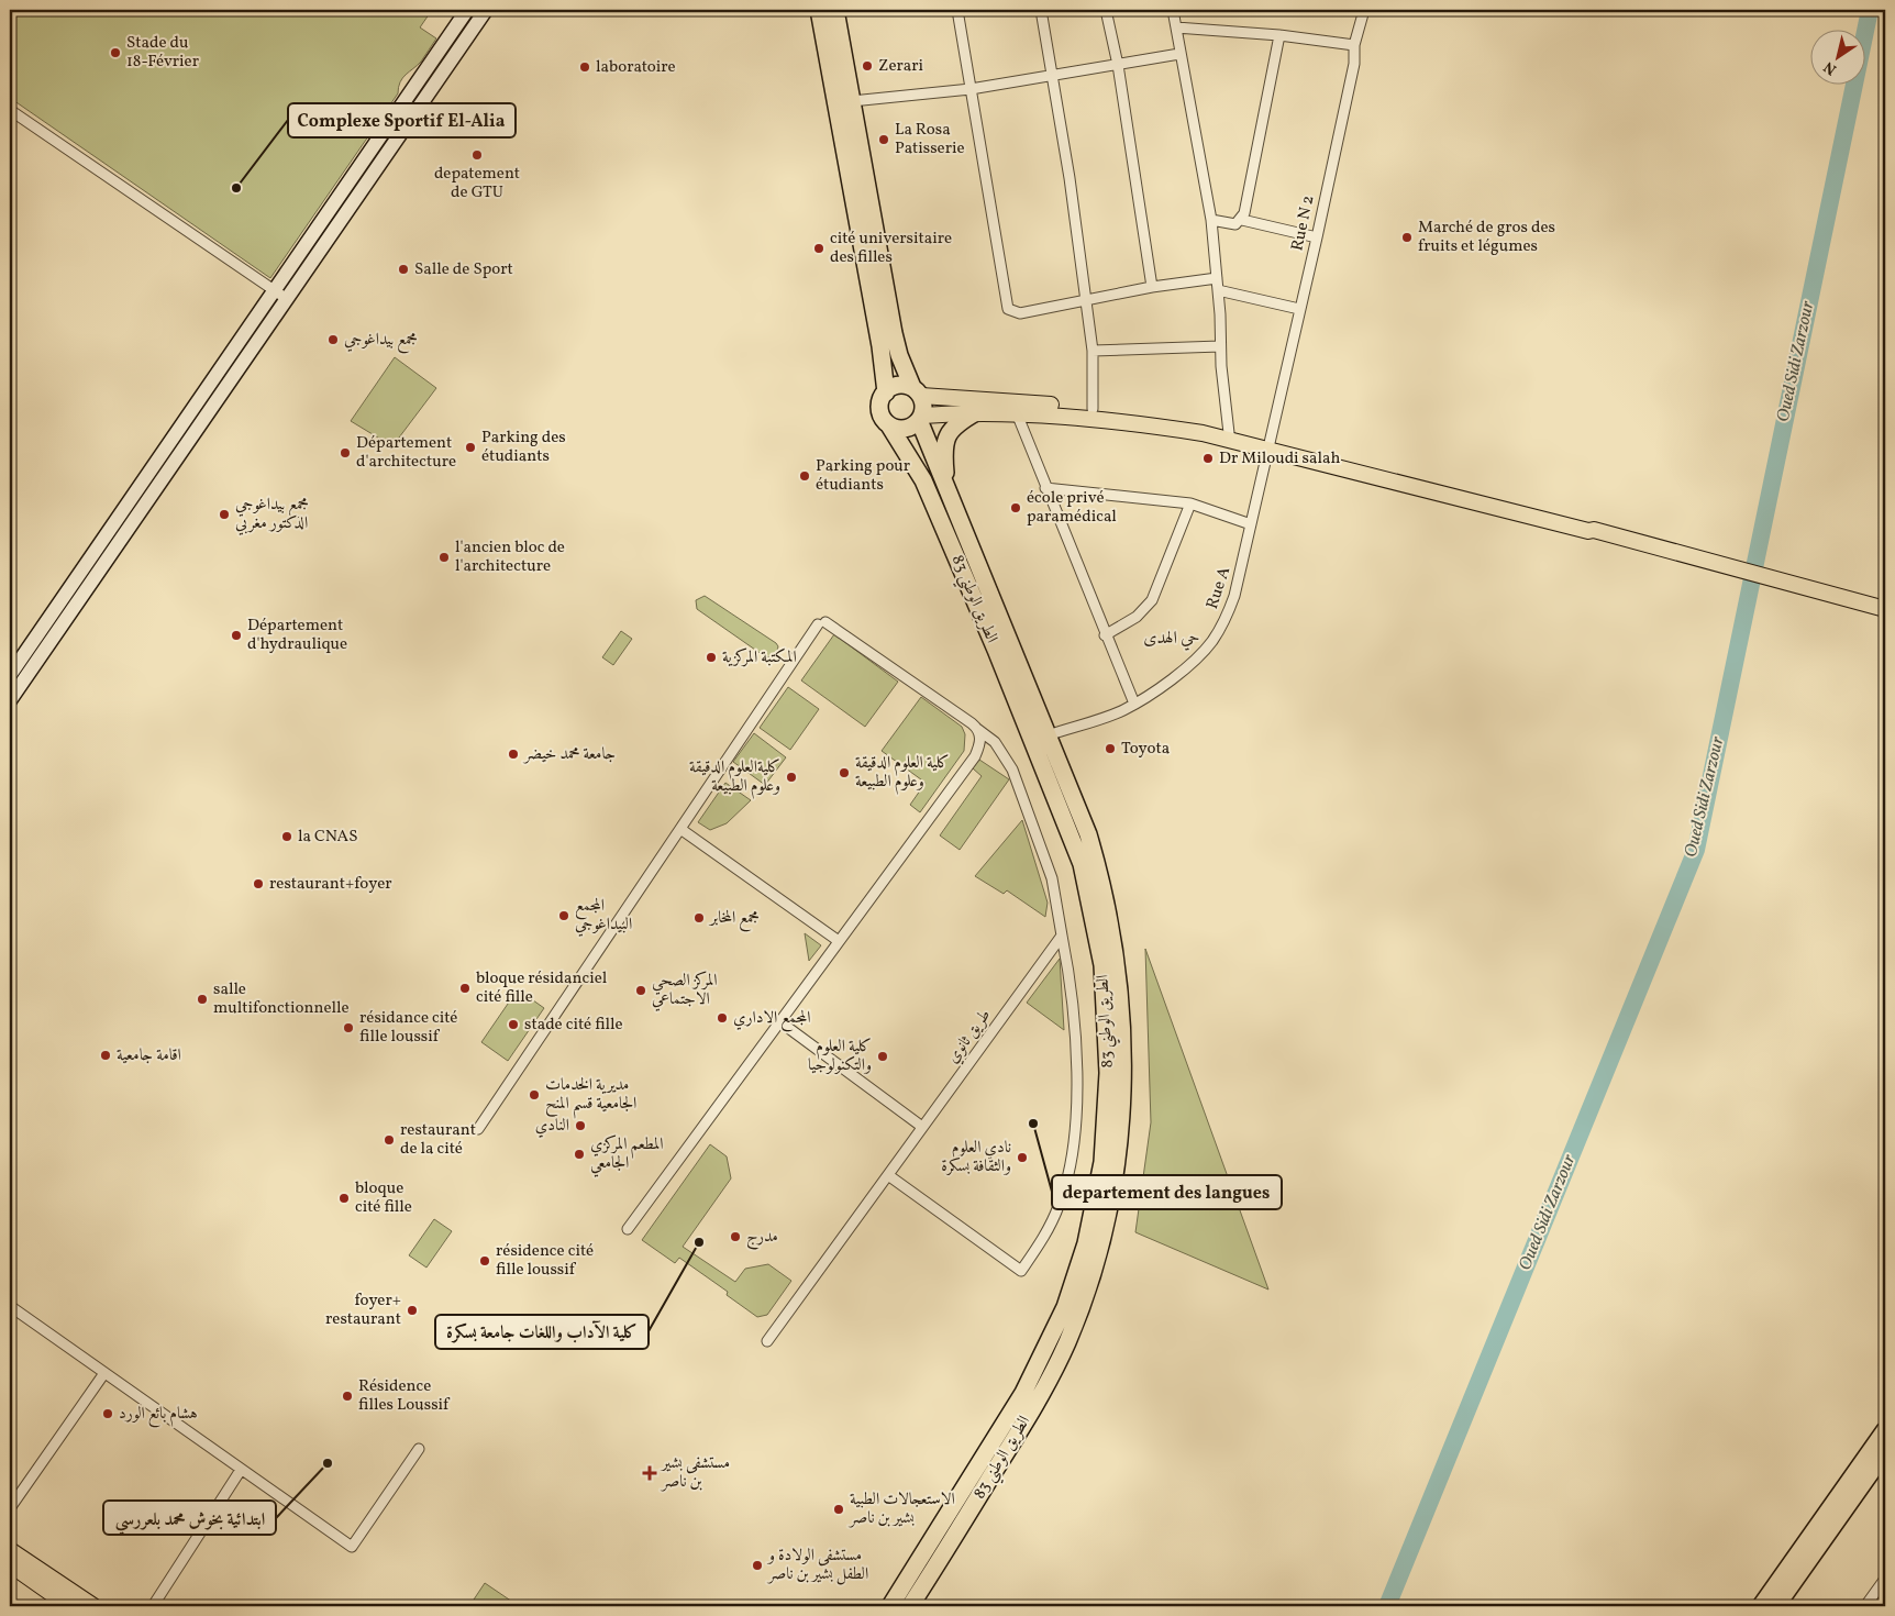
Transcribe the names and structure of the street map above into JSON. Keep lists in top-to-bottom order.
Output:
{
  "streets": {
    "highway": ["الطريق الوطني 83"],
    "street": ["Rue N 2", "Rue A", "طريق ثانوي"]
  },
  "crossings": [
    ["Rue N 2", "Rue A"],
    ["Rue A", "الطريق الوطني 83"]
  ],
  "districts": ["حي الهدى"],
  "water": ["Oued Sidi Zarzour"],
  "places": {
    "other": [
      "Stade du 18-Février",
      "Zerari",
      "laboratoire",
      "La Rosa Patisserie",
      "depatement de GTU",
      "Complexe Sportif El-Alia",
      "Marché de gros des fruits et légumes",
      "cité universitaire des filles",
      "Salle de Sport",
      "مجمع بيداغوجي",
      "Parking des étudiants",
      "Département d'architecture",
      "Dr Miloudi salah",
      "Parking pour étudiants",
      "école privé paramédical",
      "مجمع بيداغوجي الدكتور مغربي",
      "l'ancien bloc de l'architecture",
      "Département d'hydraulique",
      "المكتبة المركزية",
      "Toyota",
      "جامعة محمد خيضر",
      "كلية العلوم الدقيقة وعلوم الطبيعة",
      "كليةالعلوم الدقيقة وعلوم الطبيعة",
      "la CNAS",
      "restaurant+foyer",
      "المجمع البيداغوجي",
      "مجمع المخابر",
      "bloque résidanciel cité fille",
      "المركز الصحي الاجتماعي",
      "salle multifonctionnelle",
      "المجمع الاداري",
      "stade cité fille",
      "résidance cité fille loussif",
      "اقامة جامعية",
      "كلية العلوم والتكنولوجيا",
      "مديرية الخدمات الجامعية قسم المنح",
      "departement des langues",
      "النادي",
      "restaurant de la cité",
      "المطعم المركزي الجامعي",
      "نادي العلوم والثقافة بسكرة",
      "bloque cité fille",
      "مدرج",
      "كلية الآداب واللغات جامعة بسكرة",
      "résidence cité fille loussif",
      "foyer+ restaurant",
      "Résidence filles Loussif",
      "هشام بائع الورد",
      "ابتدائية بخوش محمد بلعررسي",
      "الاستعجالات الطبية بشير بن ناصر",
      "مستشفى الولادة و الطفل بشير بن ناصر"
    ],
    "health": ["مستشفى بشير بن ناصر"]
  },
  "north": "bottom left"
}
